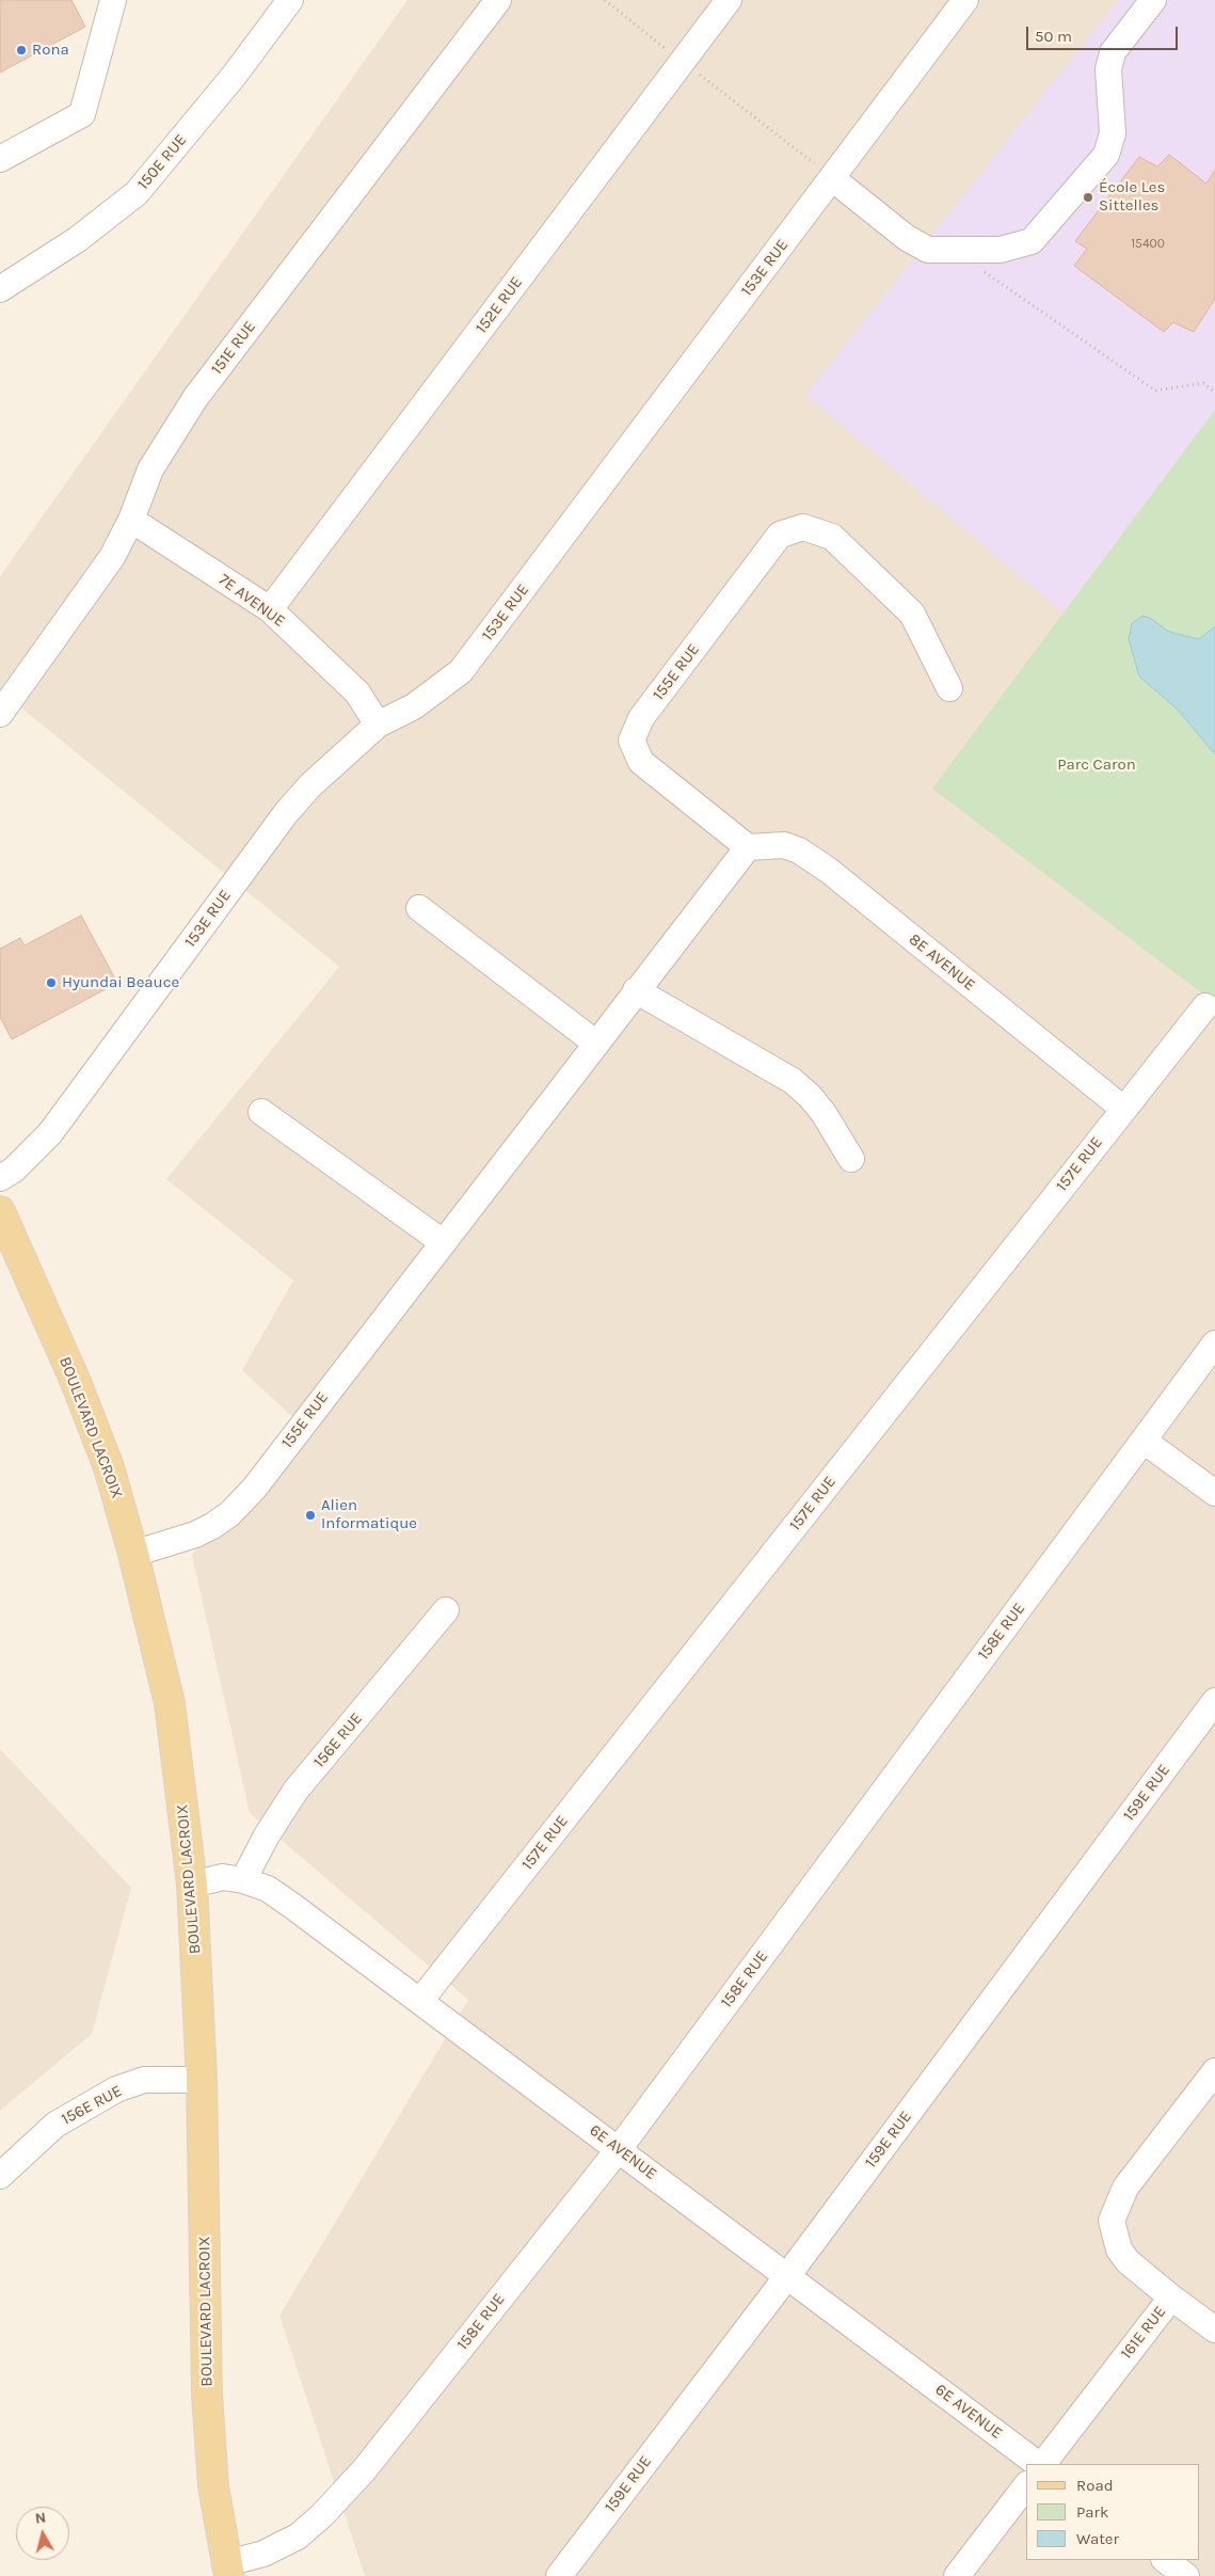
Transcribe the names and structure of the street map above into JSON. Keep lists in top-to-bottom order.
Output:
{
  "streets": {
    "main road": ["BOULEVARD LACROIX"],
    "street": [
      "150E RUE",
      "153E RUE",
      "152E RUE",
      "151E RUE",
      "7E AVENUE",
      "155E RUE",
      "8E AVENUE",
      "157E RUE",
      "158E RUE",
      "156E RUE",
      "159E RUE",
      "6E AVENUE",
      "161E RUE"
    ]
  },
  "crossings": [
    ["153E RUE", "7E AVENUE"],
    ["152E RUE", "7E AVENUE"],
    ["151E RUE", "7E AVENUE"],
    ["155E RUE", "8E AVENUE"],
    ["155E RUE", "BOULEVARD LACROIX"],
    ["8E AVENUE", "157E RUE"],
    ["157E RUE", "6E AVENUE"],
    ["BOULEVARD LACROIX", "158E RUE"],
    ["BOULEVARD LACROIX", "156E RUE"],
    ["BOULEVARD LACROIX", "6E AVENUE"],
    ["158E RUE", "6E AVENUE"],
    ["156E RUE", "6E AVENUE"],
    ["159E RUE", "6E AVENUE"]
  ],
  "parks": ["Parc Caron"],
  "places": [
    "Rona",
    "École Les Sittelles",
    "Hyundai Beauce",
    "Alien Informatique"
  ],
  "house_numbers": ["15400"],
  "legend": ["Road", "Park", "Water"],
  "scale_bar": "50 m",
  "north": "top"
}
